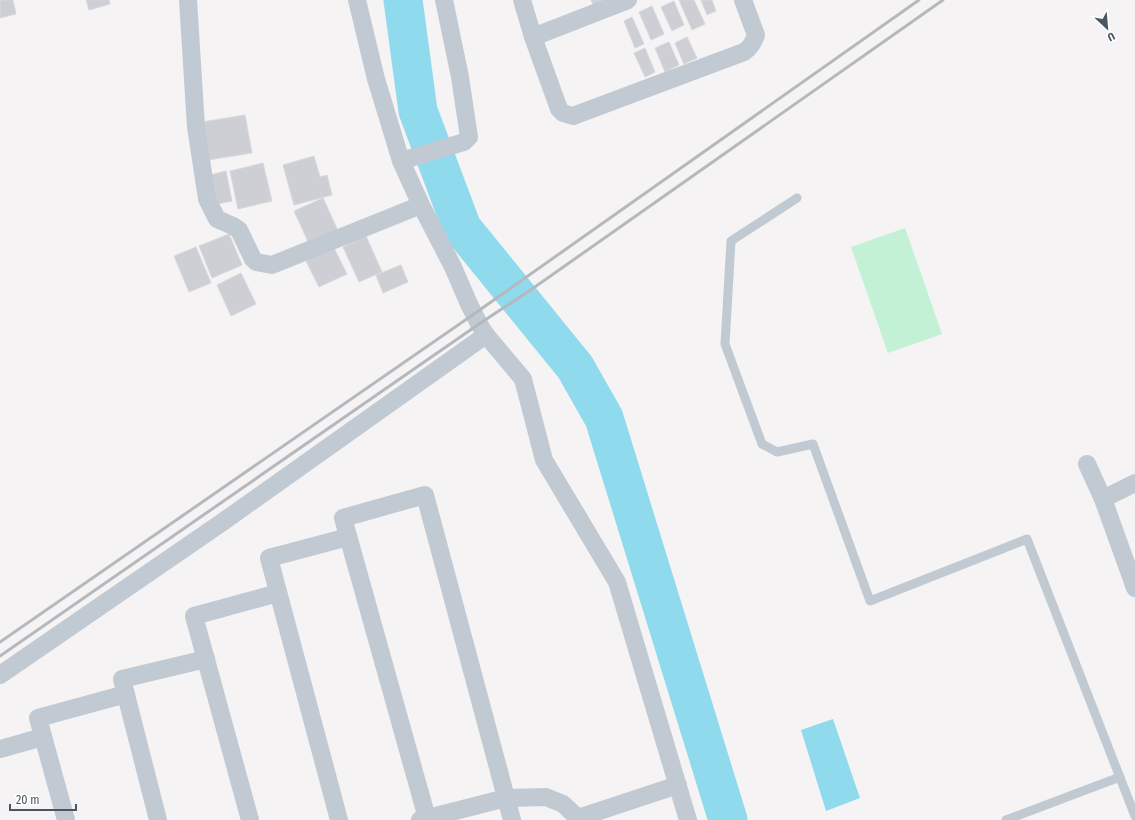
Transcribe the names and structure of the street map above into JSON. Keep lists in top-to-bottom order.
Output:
{
  "scale_bar": "20 m",
  "north": "bottom right"
}
